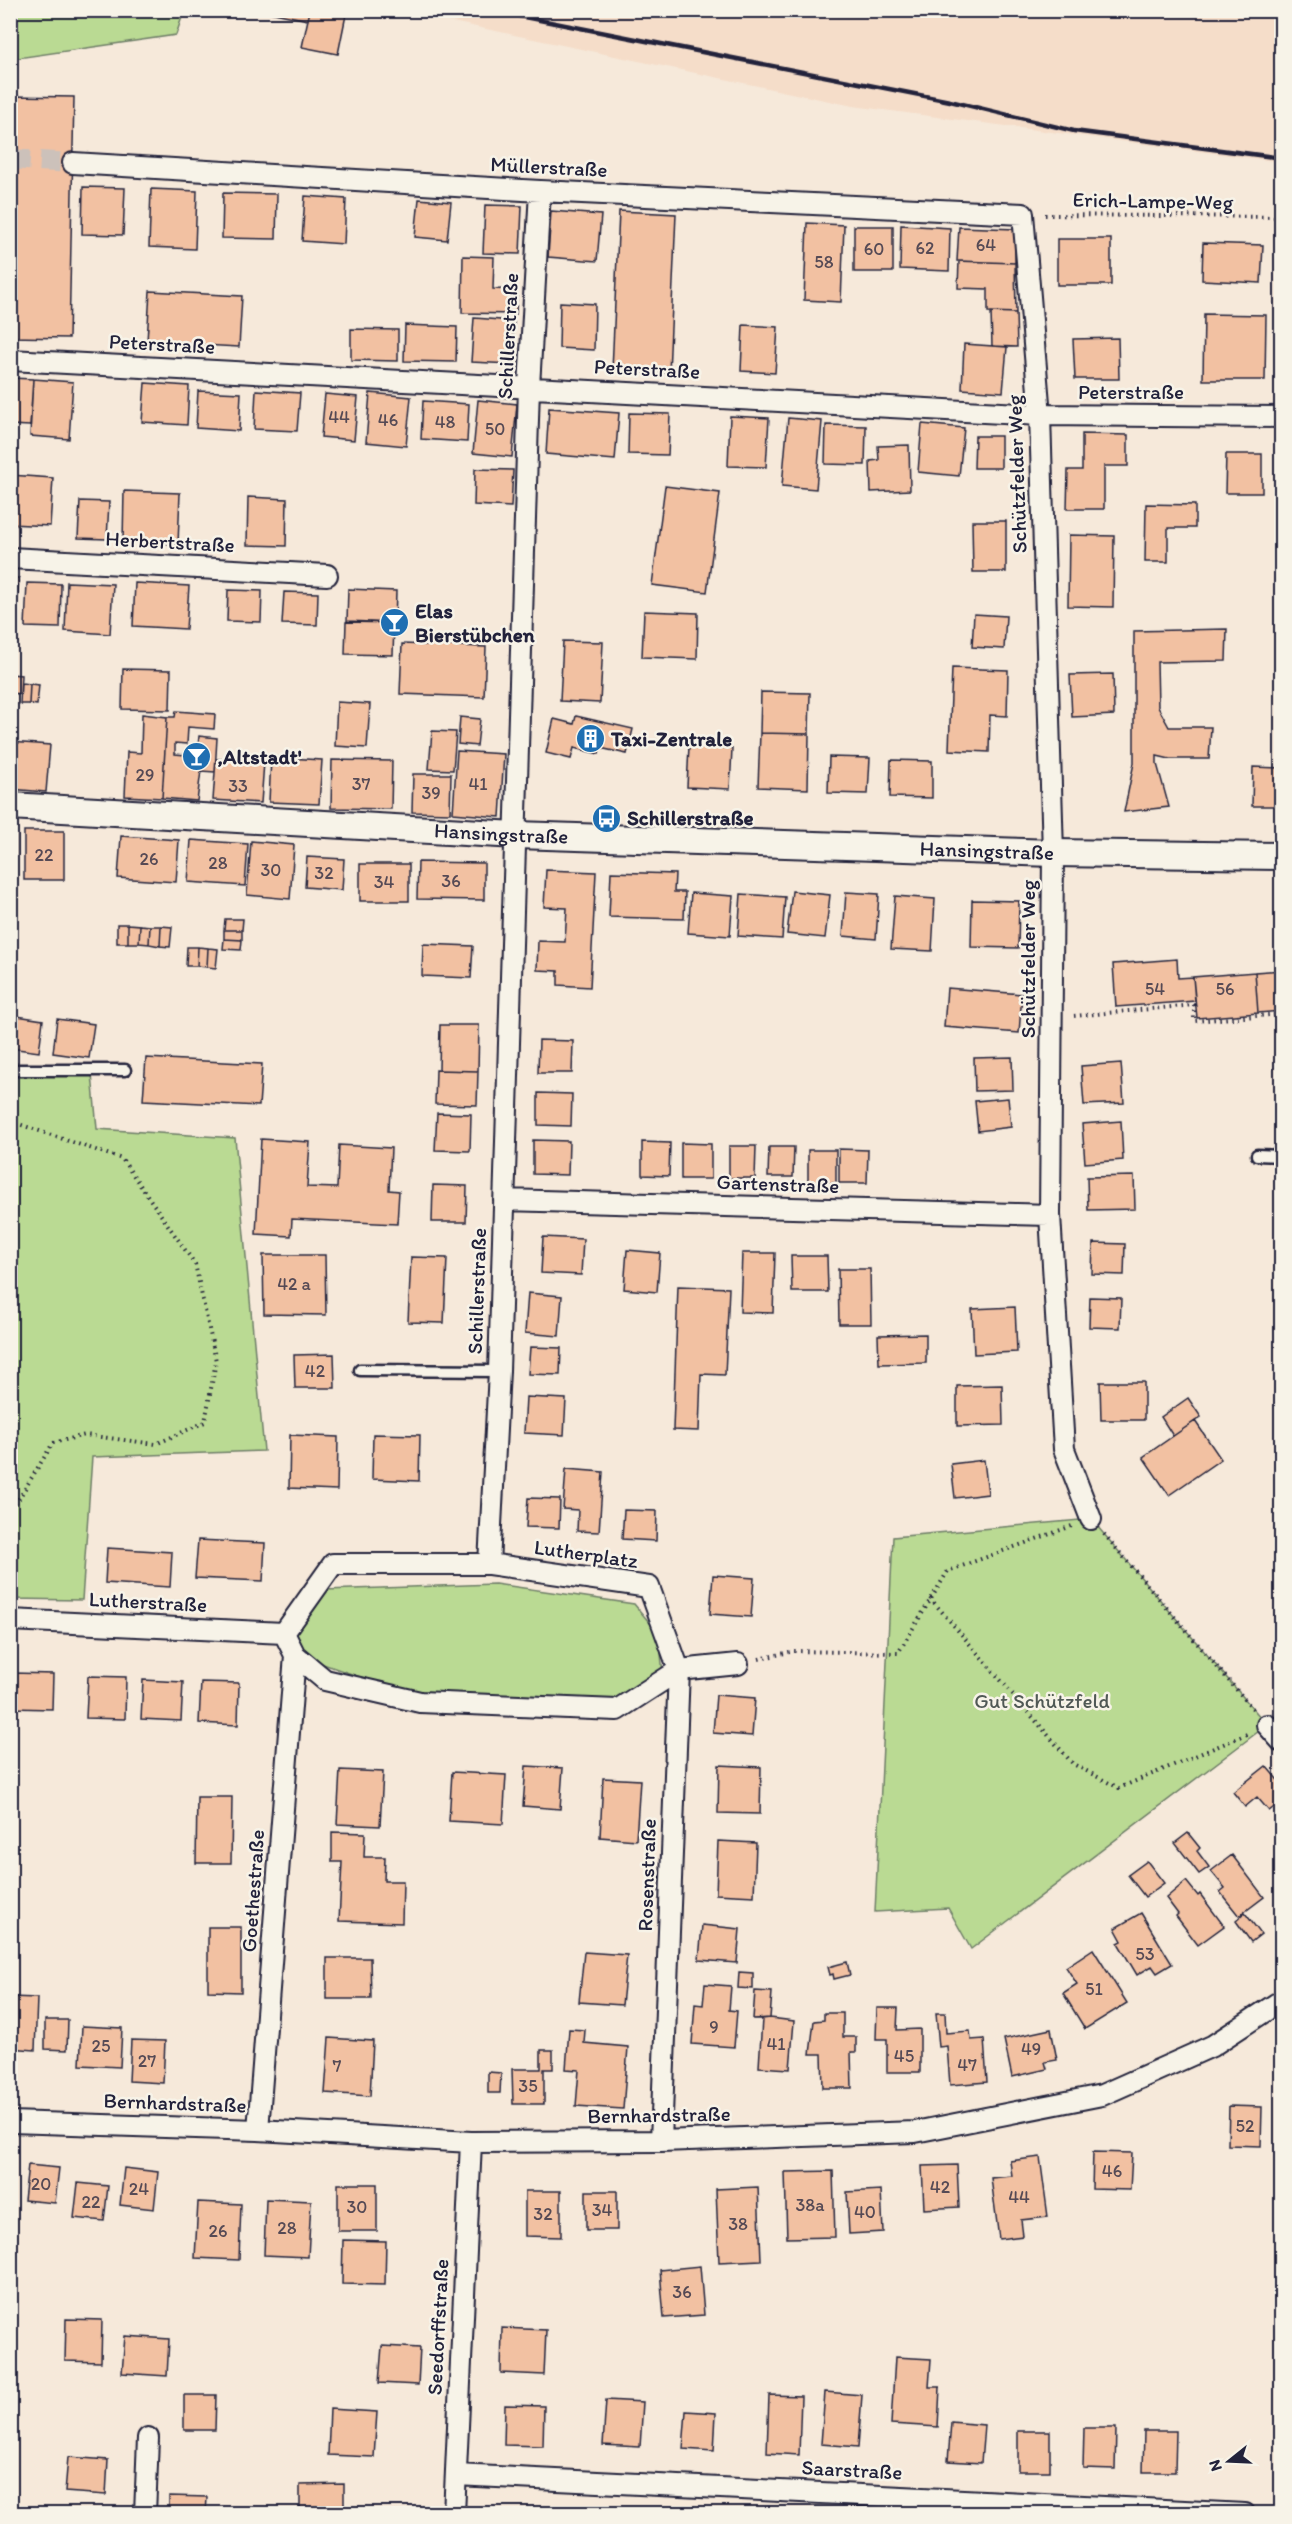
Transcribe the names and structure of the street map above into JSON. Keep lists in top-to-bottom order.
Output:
{
  "streets": {
    "street": [
      "Müllerstraße",
      "Schillerstraße",
      "Peterstraße",
      "Schützfelder Weg",
      "Herbertstraße",
      "Hansingstraße",
      "Gartenstraße",
      "Lutherplatz",
      "Lutherstraße",
      "Rosenstraße",
      "Goethestraße",
      "Bernhardstraße",
      "Seedorffstraße",
      "Saarstraße"
    ],
    "path": ["Erich-Lampe-Weg"]
  },
  "crossings": [
    ["Müllerstraße", "Erich-Lampe-Weg"],
    ["Müllerstraße", "Schillerstraße"],
    ["Müllerstraße", "Schützfelder Weg"],
    ["Erich-Lampe-Weg", "Schützfelder Weg"],
    ["Schillerstraße", "Peterstraße"],
    ["Schillerstraße", "Hansingstraße"],
    ["Schillerstraße", "Gartenstraße"],
    ["Schillerstraße", "Lutherplatz"],
    ["Peterstraße", "Schützfelder Weg"],
    ["Schützfelder Weg", "Hansingstraße"],
    ["Schützfelder Weg", "Gartenstraße"],
    ["Lutherplatz", "Lutherstraße"],
    ["Lutherplatz", "Rosenstraße"],
    ["Rosenstraße", "Bernhardstraße"],
    ["Goethestraße", "Bernhardstraße"],
    ["Bernhardstraße", "Seedorffstraße"],
    ["Seedorffstraße", "Saarstraße"]
  ],
  "parks": ["Gut Schützfeld"],
  "places": {
    "bar": ["Elas Bierstübchen", ",Altstadt'"],
    "building": ["Taxi-Zentrale"],
    "bus stop": ["Schillerstraße"]
  },
  "house_numbers": [
    "64",
    "62",
    "60",
    "58",
    "44",
    "46",
    "48",
    "50",
    "29",
    "37",
    "41",
    "33",
    "39",
    "22",
    "26",
    "28",
    "30",
    "32",
    "36",
    "34",
    "54",
    "56",
    "42 a",
    "42",
    "53",
    "51",
    "9",
    "41",
    "25",
    "49",
    "45",
    "27",
    "47",
    "7",
    "35",
    "52",
    "46",
    "20",
    "42",
    "24",
    "44",
    "22",
    "38a",
    "30",
    "34",
    "40",
    "32",
    "38",
    "28",
    "26",
    "36"
  ],
  "north": "left"
}
